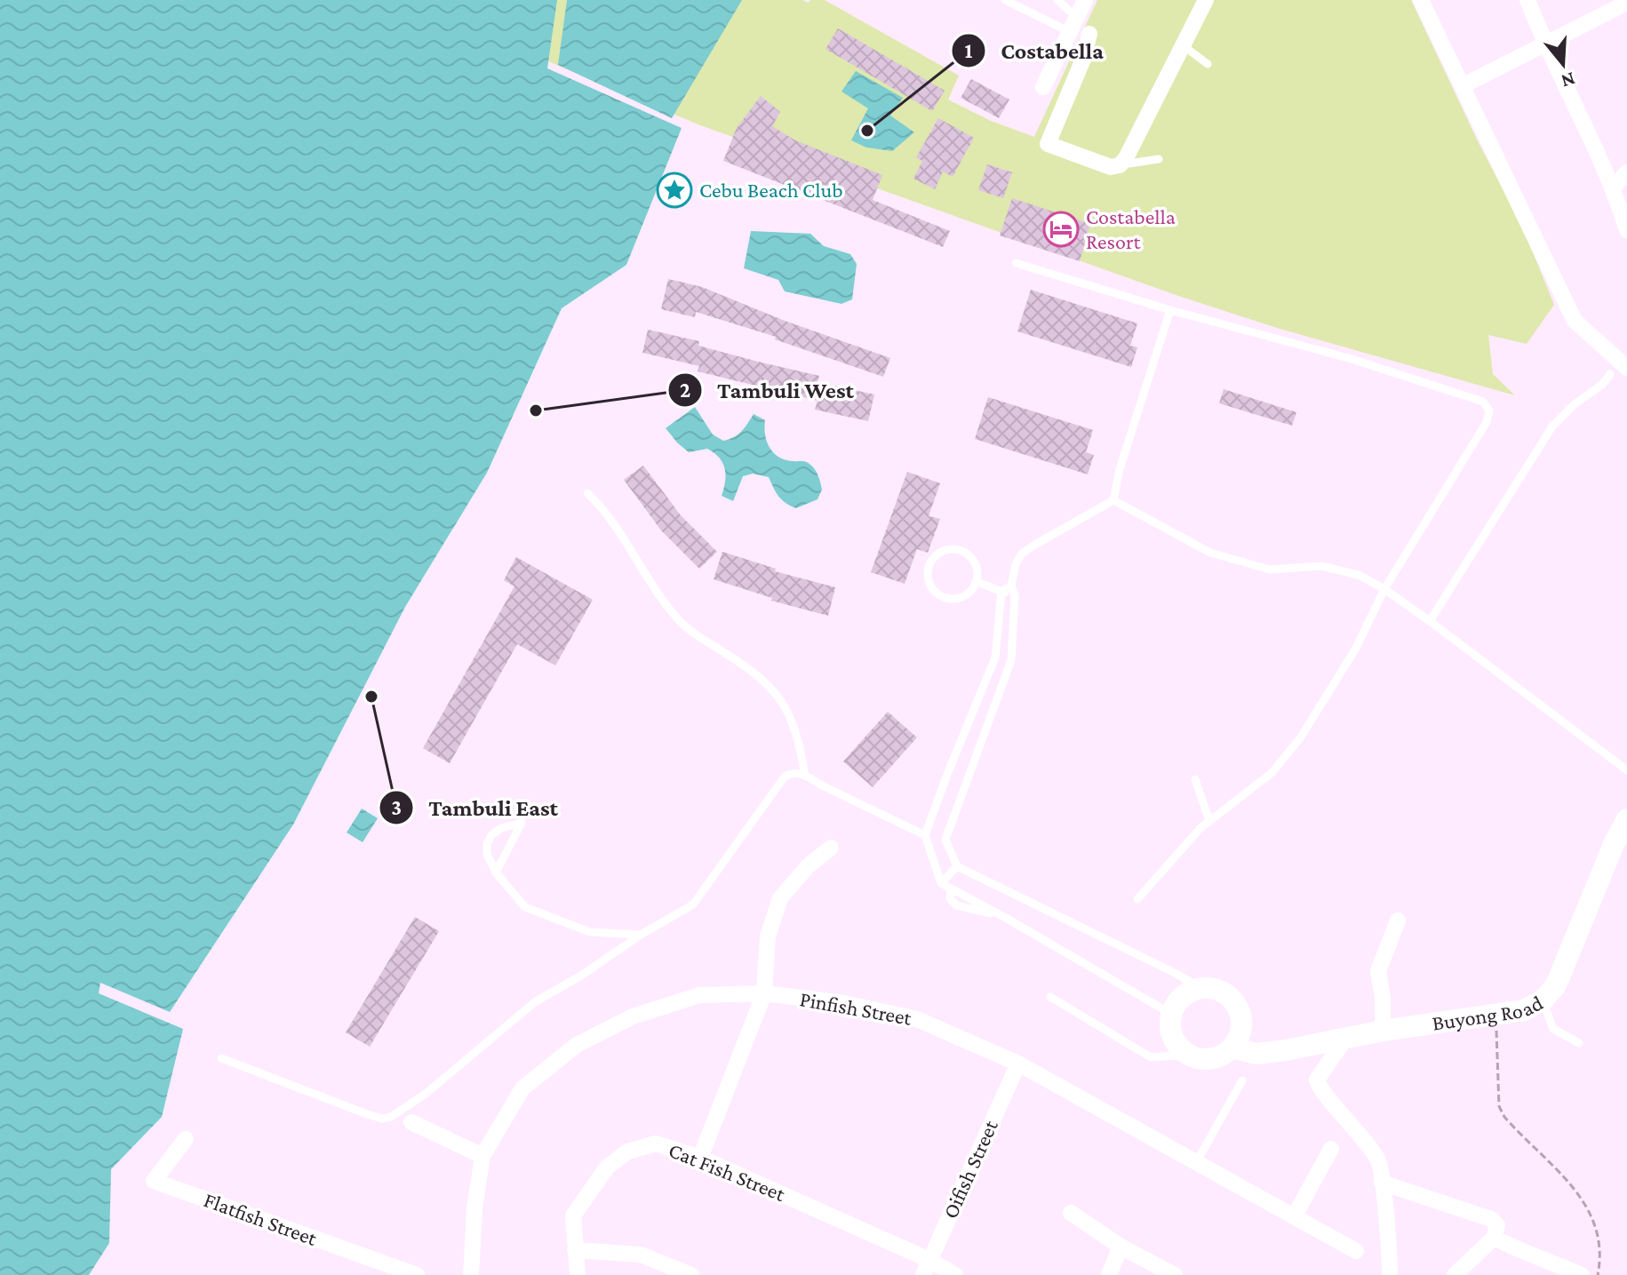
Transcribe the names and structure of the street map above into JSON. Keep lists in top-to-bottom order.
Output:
{
  "streets": {
    "street": [
      "Pinfish Street",
      "Buyong Road",
      "Oifish Street",
      "Cat Fish Street",
      "Flatfish Street"
    ]
  },
  "crossings": [
    ["Pinfish Street", "Oifish Street"],
    ["Oifish Street", "Cat Fish Street"]
  ],
  "places": {
    "other": ["Costabella", "Tambuli West", "Tambuli East"],
    "place": ["Cebu Beach Club"],
    "hotel": ["Costabella Resort"]
  },
  "north": "bottom"
}
